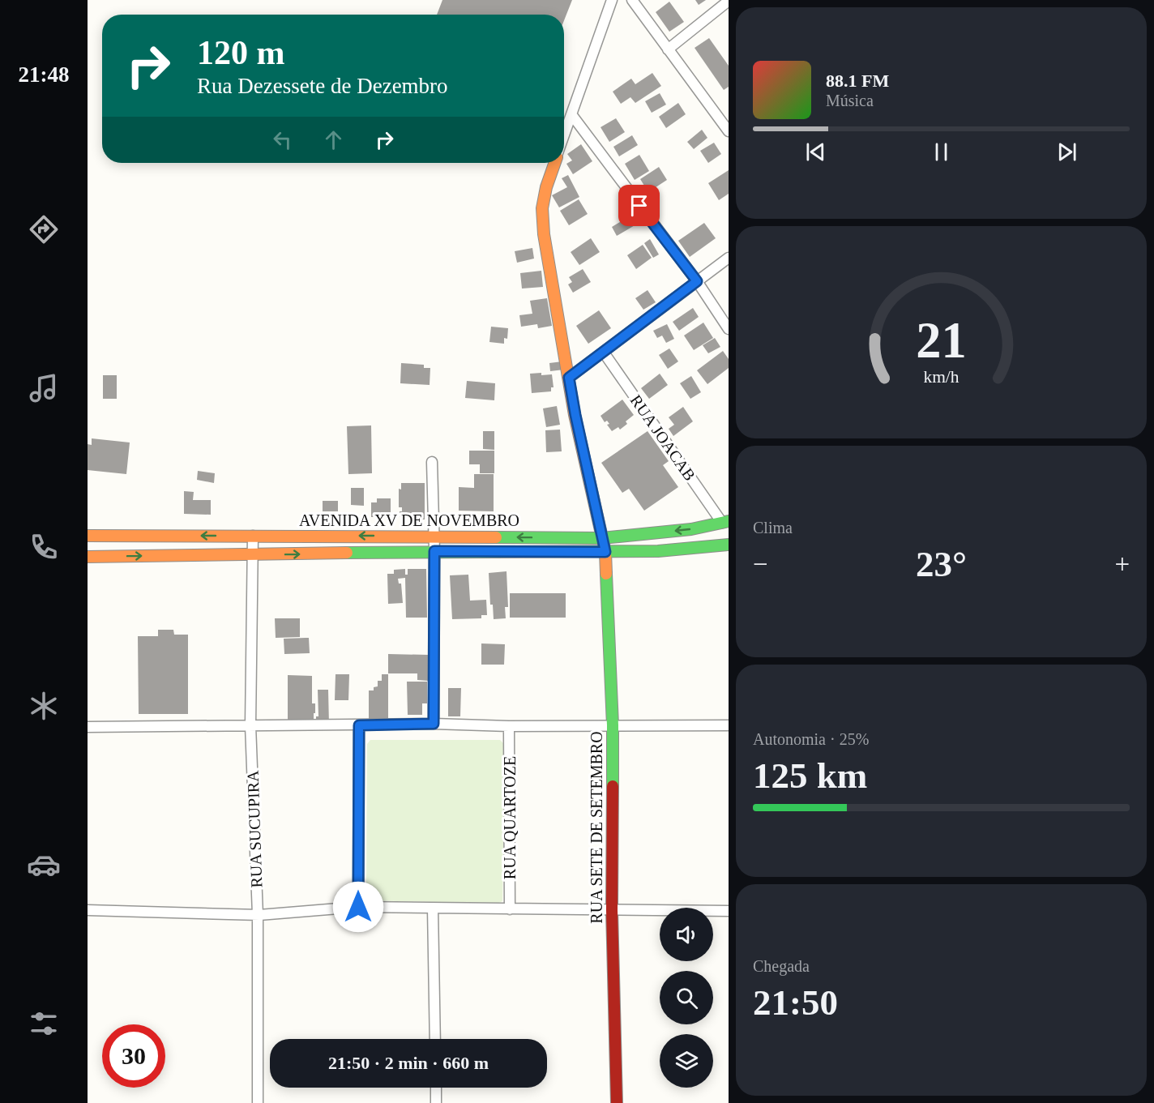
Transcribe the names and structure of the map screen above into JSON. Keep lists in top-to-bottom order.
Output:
{
  "streets": {
    "main road": ["AVENIDA XV DE NOVEMBRO", "RUA SETE DE SETEMBRO"],
    "street": ["RUA JOACAB", "RUA QUARTOZE", "RUA SUCUPIRA"]
  },
  "crossings": [
    ["RUA JOACAB", "AVENIDA XV DE NOVEMBRO"],
    ["AVENIDA XV DE NOVEMBRO", "RUA SETE DE SETEMBRO"],
    ["AVENIDA XV DE NOVEMBRO", "RUA SUCUPIRA"]
  ],
  "page": {
    "tabs": "21:48",
    "turn": ["120 m", "Rua Dezessete de Dezembro"],
    "song": ["88.1 FM", "Música"],
    "tile": [
      "Clima",
      ["Autonomia · 25%", "125 km"],
      ["Chegada", "21:50"]
    ],
    "heat": ["−", "23°", "+"],
    "limit": "30",
    "trip": "21:50 · 2 min · 660 m",
    "gauge": ["21", "km/h"]
  }
}
